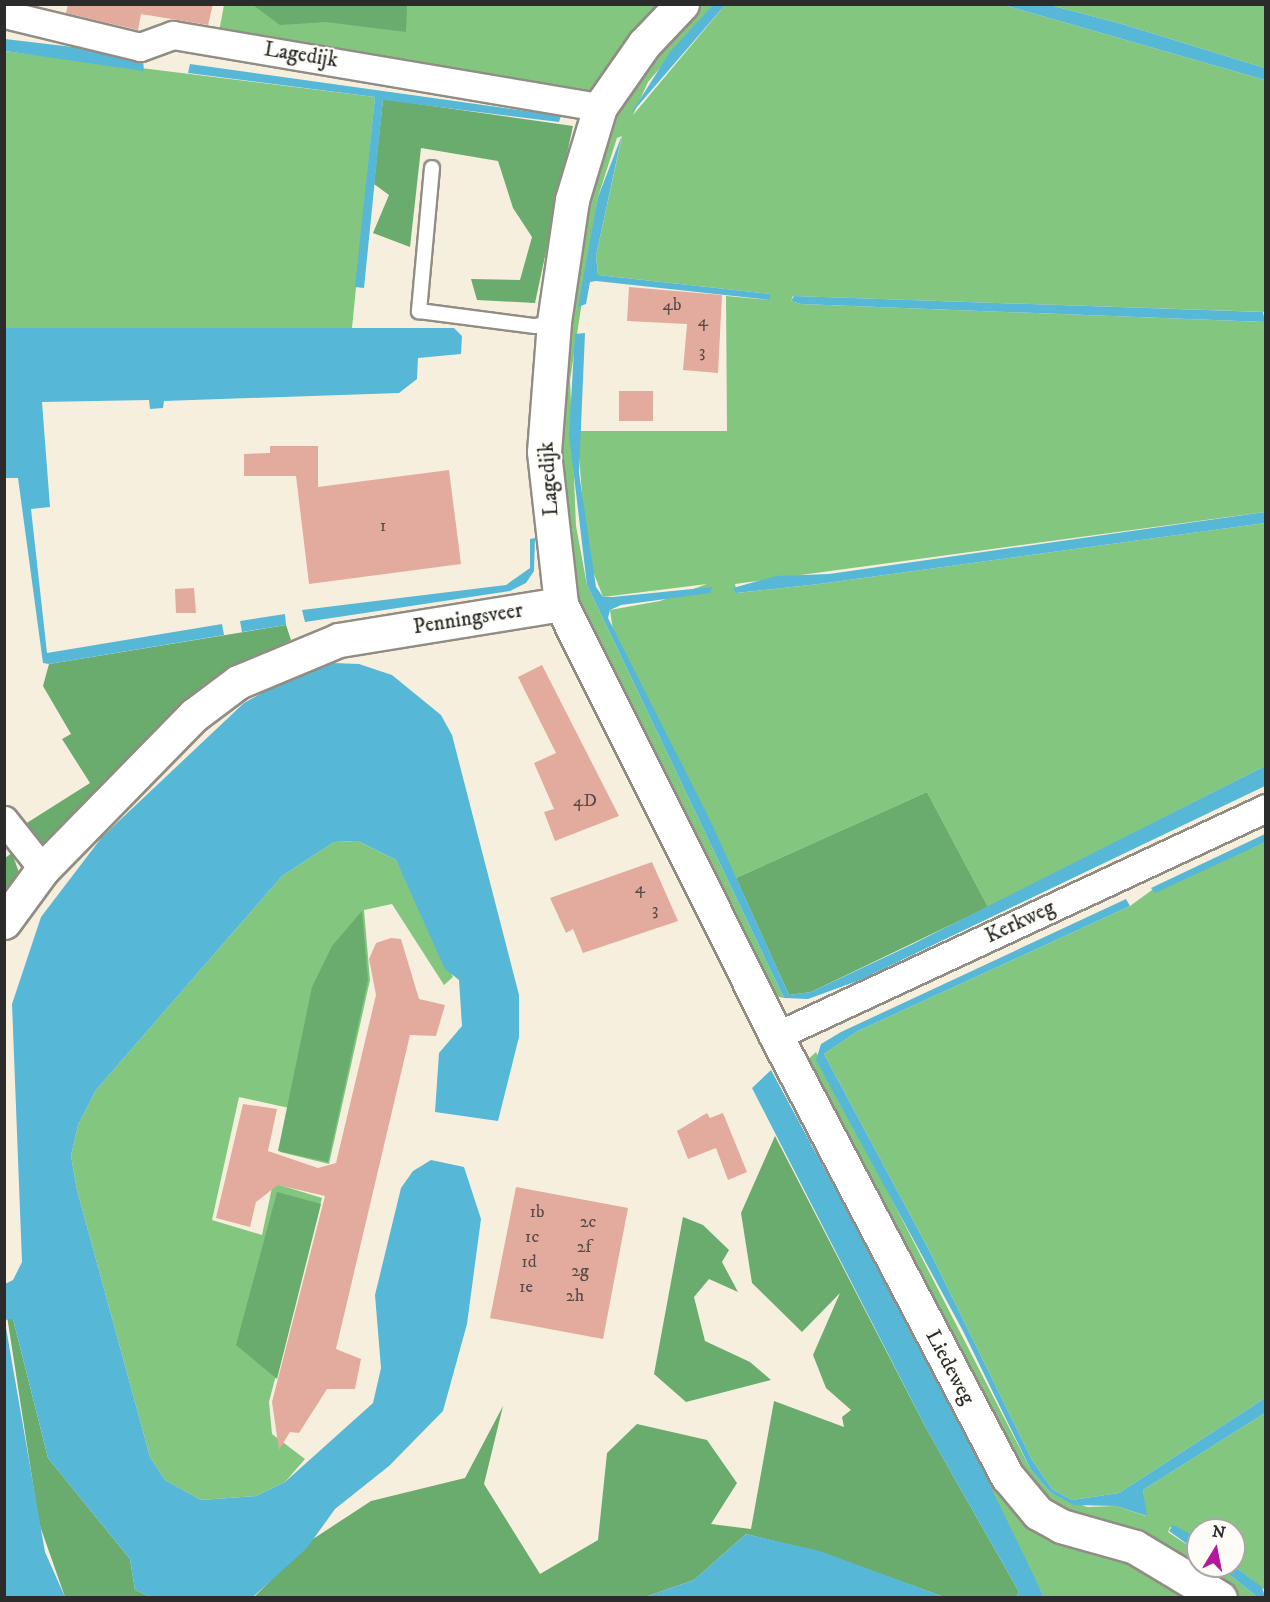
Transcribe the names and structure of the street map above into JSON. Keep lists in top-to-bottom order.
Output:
{
  "streets": {
    "street": [
      "Lagedijk",
      "Penningsveer",
      "Kerkweg",
      "Liedeweg"
    ]
  },
  "crossings": [
    ["Lagedijk", "Penningsveer"],
    ["Kerkweg", "Liedeweg"]
  ],
  "house_numbers": [
    "4b",
    "4",
    "3",
    "1",
    "4D",
    "4",
    "3",
    "1b",
    "2c",
    "1c",
    "2f",
    "1d",
    "2g",
    "1e",
    "2h"
  ],
  "north": "top"
}
